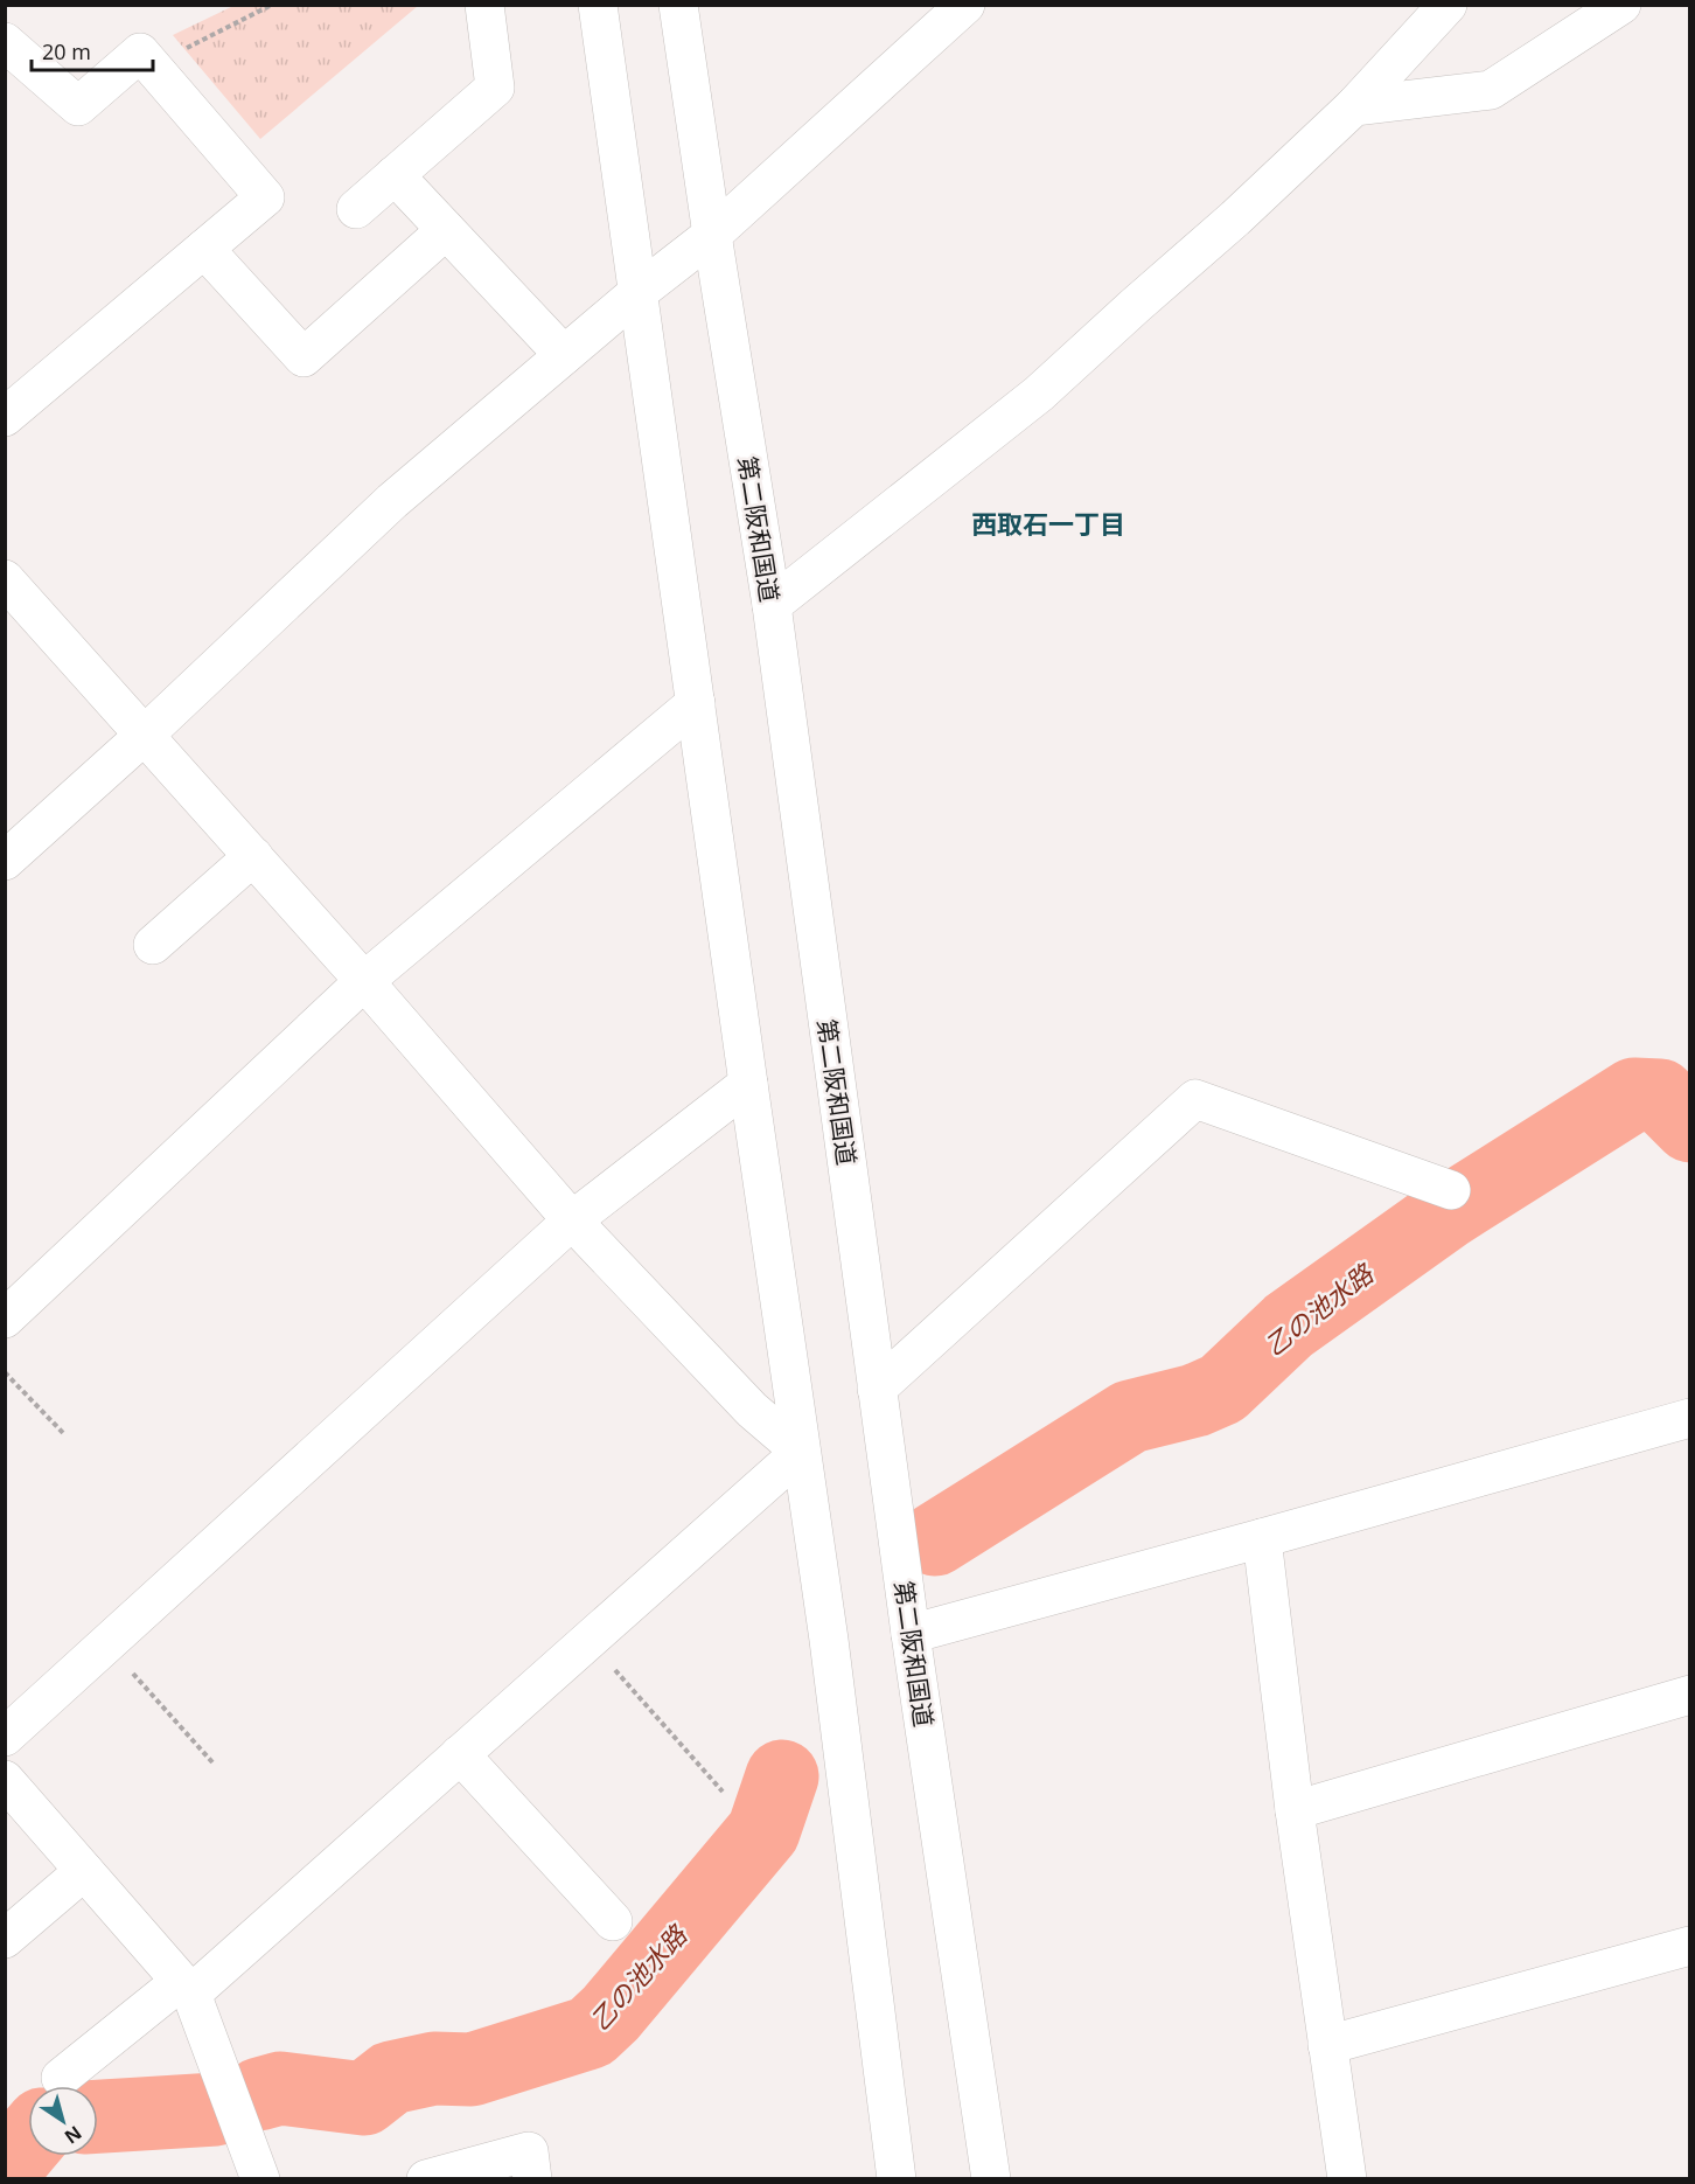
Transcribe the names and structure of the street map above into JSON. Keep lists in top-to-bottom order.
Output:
{
  "streets": {
    "main road": ["第二阪和国道"]
  },
  "districts": ["西取石一丁目"],
  "water": ["乙の池水路"],
  "scale_bar": "20 m",
  "north": "bottom right"
}
